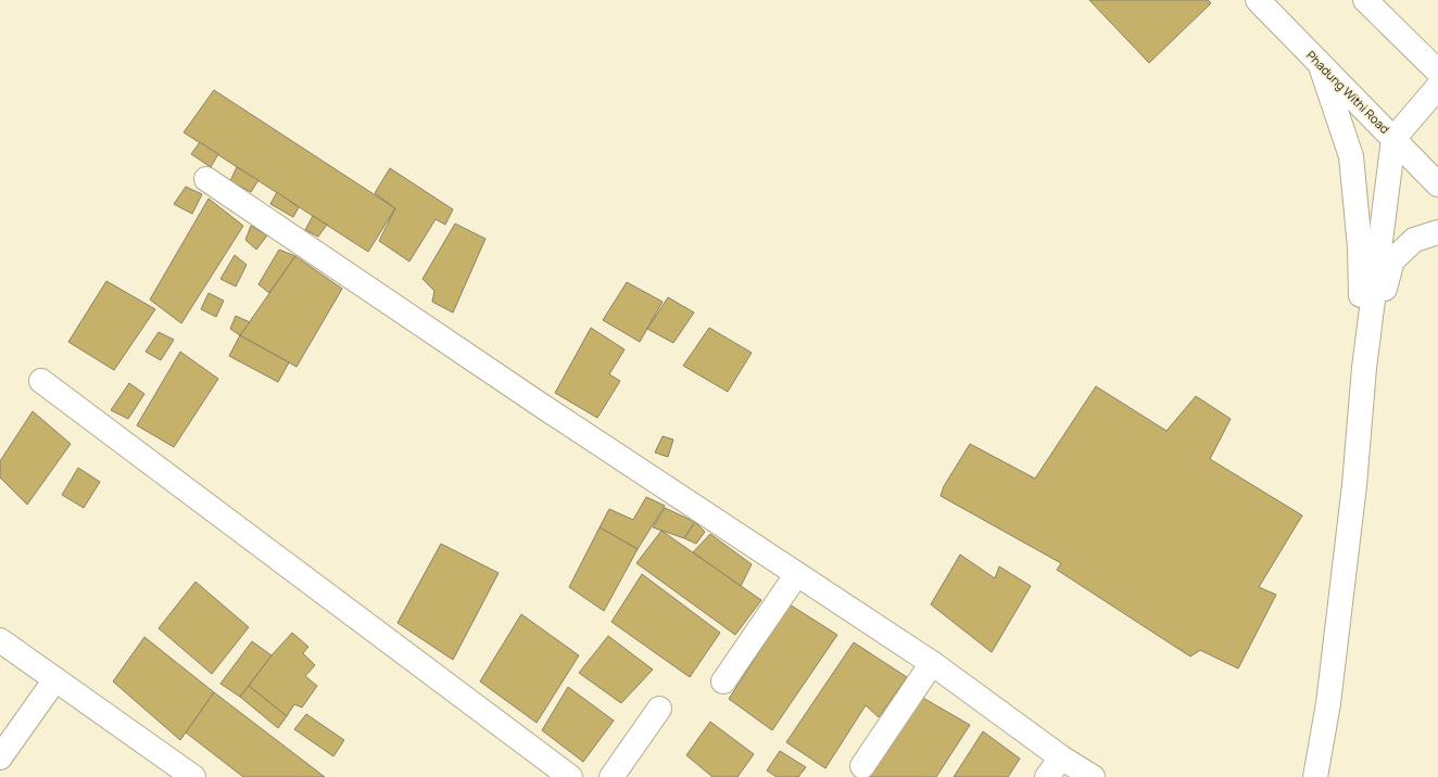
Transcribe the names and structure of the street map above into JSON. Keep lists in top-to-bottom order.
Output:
{
  "streets": {
    "street": ["Phadung Withi Road"]
  }
}
